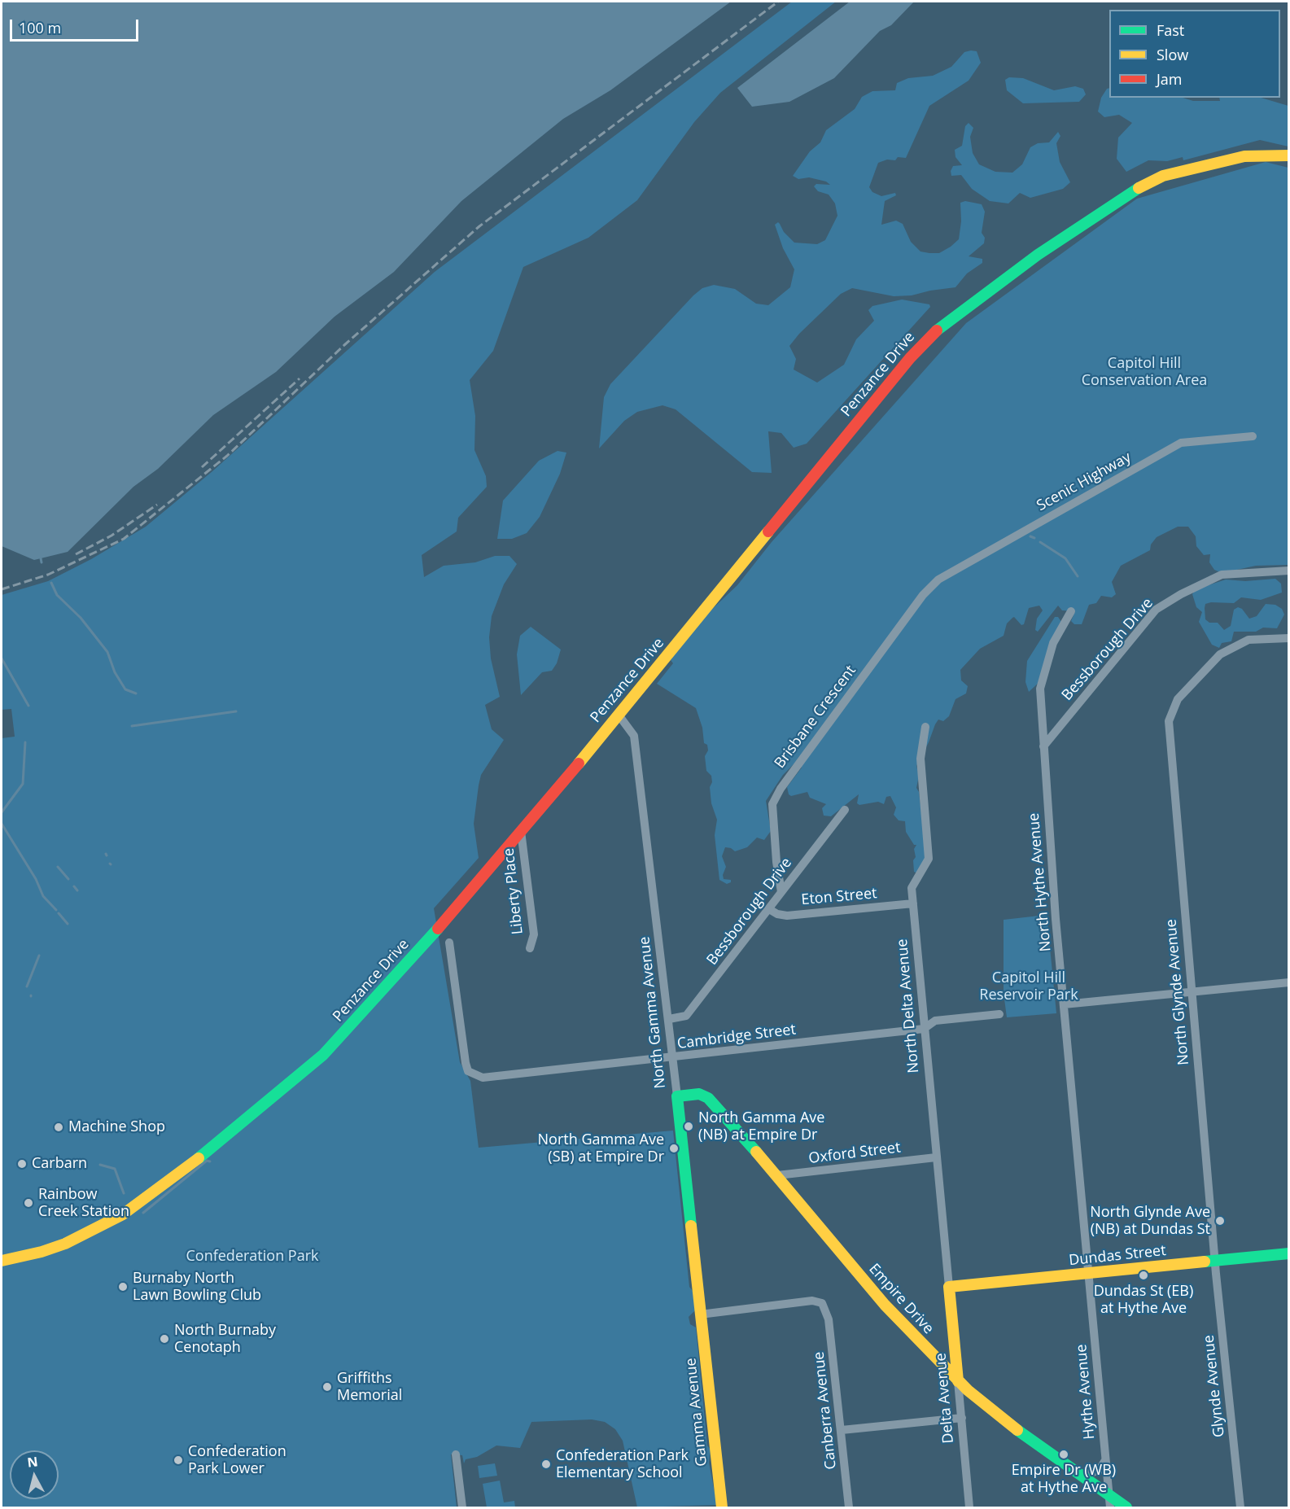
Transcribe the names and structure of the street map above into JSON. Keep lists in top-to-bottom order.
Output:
{
  "streets": {
    "street": [
      "Penzance Drive",
      "Scenic Highway",
      "Bessborough Drive",
      "Brisbane Crescent",
      "North Hythe Avenue",
      "Liberty Place",
      "Eton Street",
      "North Glynde Avenue",
      "North Delta Avenue",
      "North Gamma Avenue",
      "Cambridge Street",
      "Oxford Street",
      "Dundas Street",
      "Empire Drive",
      "Glynde Avenue",
      "Hythe Avenue",
      "Delta Avenue",
      "Canberra Avenue",
      "Gamma Avenue"
    ]
  },
  "crossings": [
    ["Penzance Drive", "Liberty Place"],
    ["Penzance Drive", "North Gamma Avenue"],
    ["Scenic Highway", "Brisbane Crescent"],
    ["Bessborough Drive", "Brisbane Crescent"],
    ["Bessborough Drive", "North Hythe Avenue"],
    ["Bessborough Drive", "Eton Street"],
    ["Bessborough Drive", "North Gamma Avenue"],
    ["North Hythe Avenue", "Dundas Street"],
    ["North Hythe Avenue", "Hythe Avenue"],
    ["Eton Street", "North Delta Avenue"],
    ["North Glynde Avenue", "Dundas Street"],
    ["North Glynde Avenue", "Glynde Avenue"],
    ["North Delta Avenue", "Cambridge Street"],
    ["North Delta Avenue", "Oxford Street"],
    ["North Delta Avenue", "Dundas Street"],
    ["North Delta Avenue", "Delta Avenue"],
    ["North Gamma Avenue", "Cambridge Street"],
    ["North Gamma Avenue", "Empire Drive"],
    ["North Gamma Avenue", "Canberra Avenue"],
    ["North Gamma Avenue", "Gamma Avenue"],
    ["Oxford Street", "Empire Drive"],
    ["Dundas Street", "Glynde Avenue"],
    ["Dundas Street", "Hythe Avenue"],
    ["Dundas Street", "Delta Avenue"],
    ["Empire Drive", "Hythe Avenue"],
    ["Empire Drive", "Delta Avenue"],
    ["Canberra Avenue", "Gamma Avenue"]
  ],
  "parks": ["Capitol Hill Conservation Area", "Capitol Hill Reservoir Park", "Confederation Park"],
  "places": [
    "North Gamma Ave (NB) at Empire Dr",
    "Machine Shop",
    "North Gamma Ave (SB) at Empire Dr",
    "Carbarn",
    "Rainbow Creek Station",
    "North Glynde Ave (NB) at Dundas St",
    "Dundas St (EB) at Hythe Ave",
    "Burnaby North Lawn Bowling Club",
    "North Burnaby Cenotaph",
    "Griffiths Memorial",
    "Empire Dr (WB) at Hythe Ave",
    "Confederation Park Lower",
    "Confederation Park Elementary School"
  ],
  "legend": ["Fast", "Slow", "Jam"],
  "scale_bar": "100 m",
  "north": "top"
}
